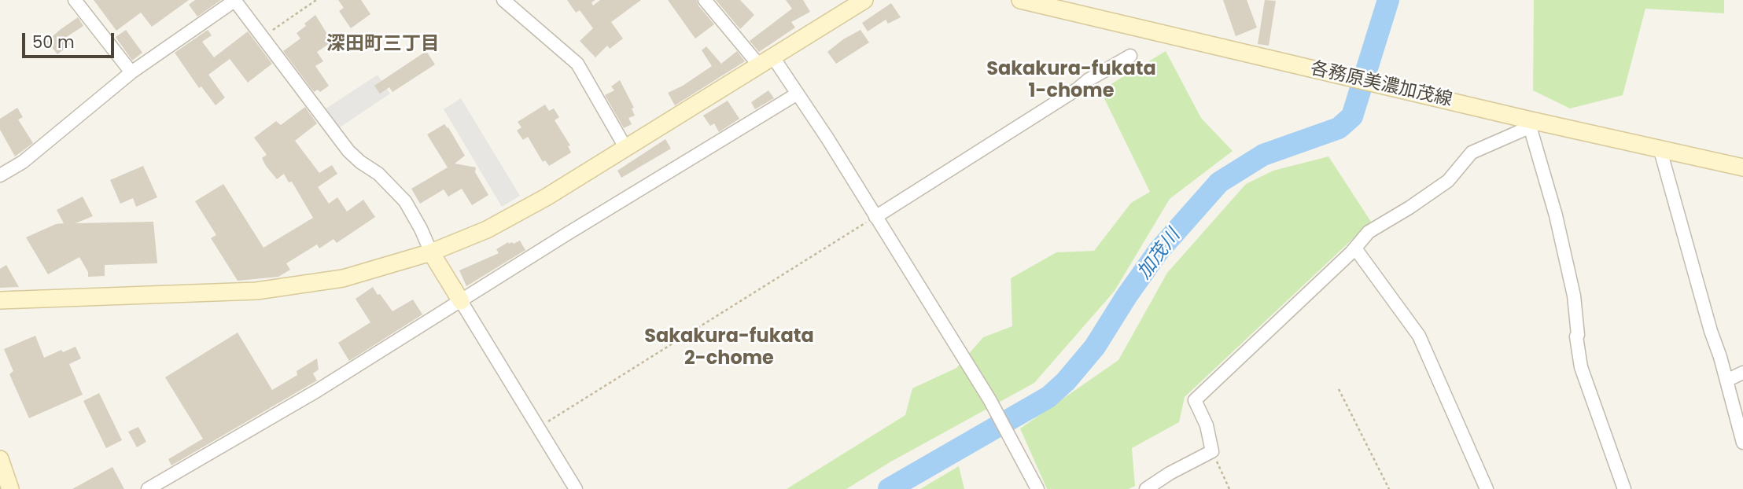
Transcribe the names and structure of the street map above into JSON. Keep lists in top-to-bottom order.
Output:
{
  "streets": {
    "street": ["各務原美濃加茂線"]
  },
  "districts": ["深田町三丁目", "Sakakura-fukata 1-chome", "Sakakura-fukata 2-chome"],
  "water": ["加茂川"],
  "scale_bar": "50 m"
}
